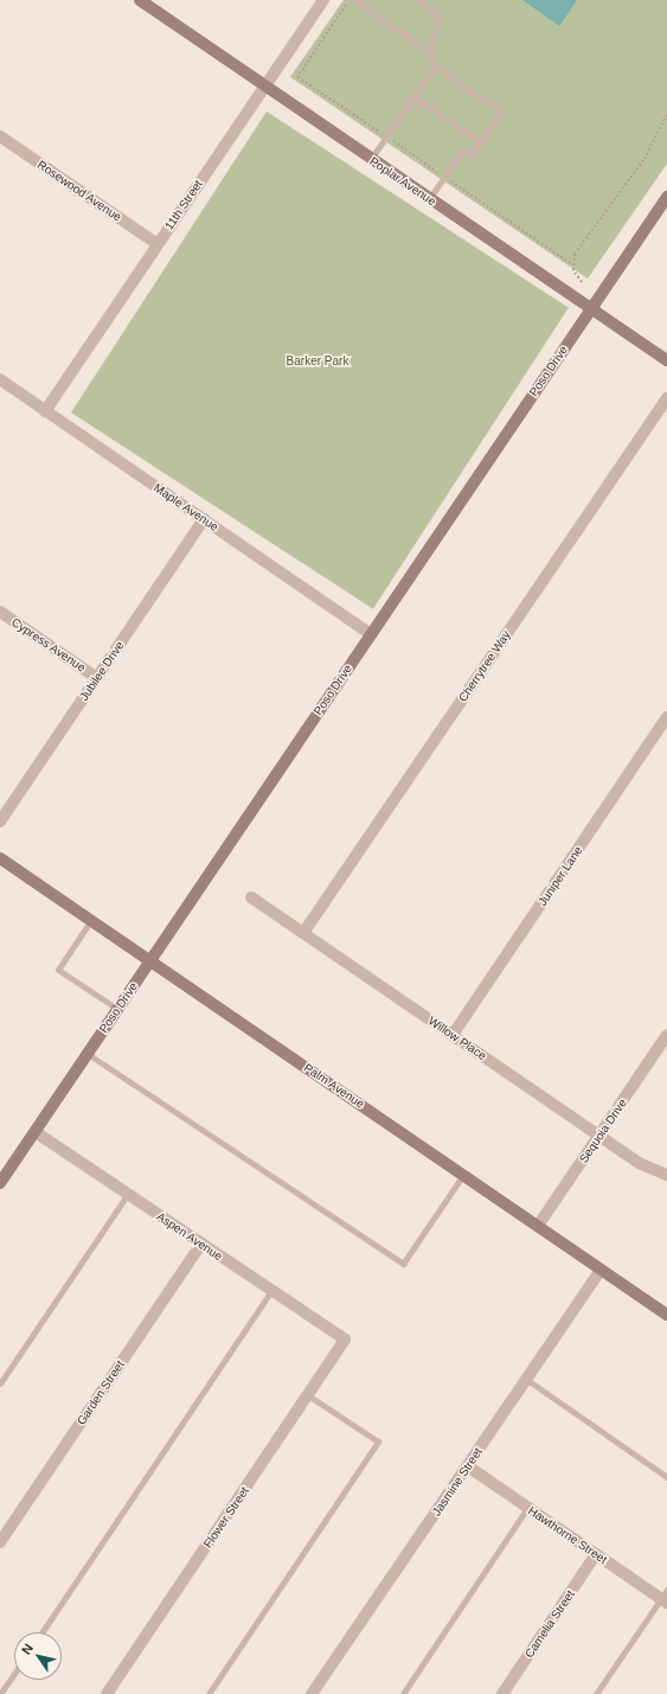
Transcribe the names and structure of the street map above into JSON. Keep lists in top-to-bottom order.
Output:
{
  "streets": {
    "main road": ["Poplar Avenue", "Poso Drive", "Palm Avenue"],
    "street": [
      "Rosewood Avenue",
      "11th Street",
      "Maple Avenue",
      "Cypress Avenue",
      "Cherrytree Way",
      "Jubilee Drive",
      "Juniper Lane",
      "Willow Place",
      "Sequoia Drive",
      "Aspen Avenue",
      "Garden Street",
      "Jasmine Street",
      "Flower Street",
      "Hawthorne Street",
      "Camelia Street"
    ]
  },
  "crossings": [
    ["Poplar Avenue", "11th Street"],
    ["Poplar Avenue", "Poso Drive"],
    ["Rosewood Avenue", "11th Street"],
    ["11th Street", "Maple Avenue"],
    ["Poso Drive", "Maple Avenue"],
    ["Poso Drive", "Palm Avenue"],
    ["Poso Drive", "Aspen Avenue"],
    ["Maple Avenue", "Jubilee Drive"],
    ["Cypress Avenue", "Jubilee Drive"],
    ["Cherrytree Way", "Willow Place"],
    ["Juniper Lane", "Willow Place"],
    ["Willow Place", "Sequoia Drive"],
    ["Palm Avenue", "Sequoia Drive"],
    ["Palm Avenue", "Jasmine Street"],
    ["Aspen Avenue", "Garden Street"],
    ["Aspen Avenue", "Flower Street"],
    ["Jasmine Street", "Hawthorne Street"],
    ["Hawthorne Street", "Camelia Street"]
  ],
  "parks": ["Barker Park"],
  "north": "top left"
}
